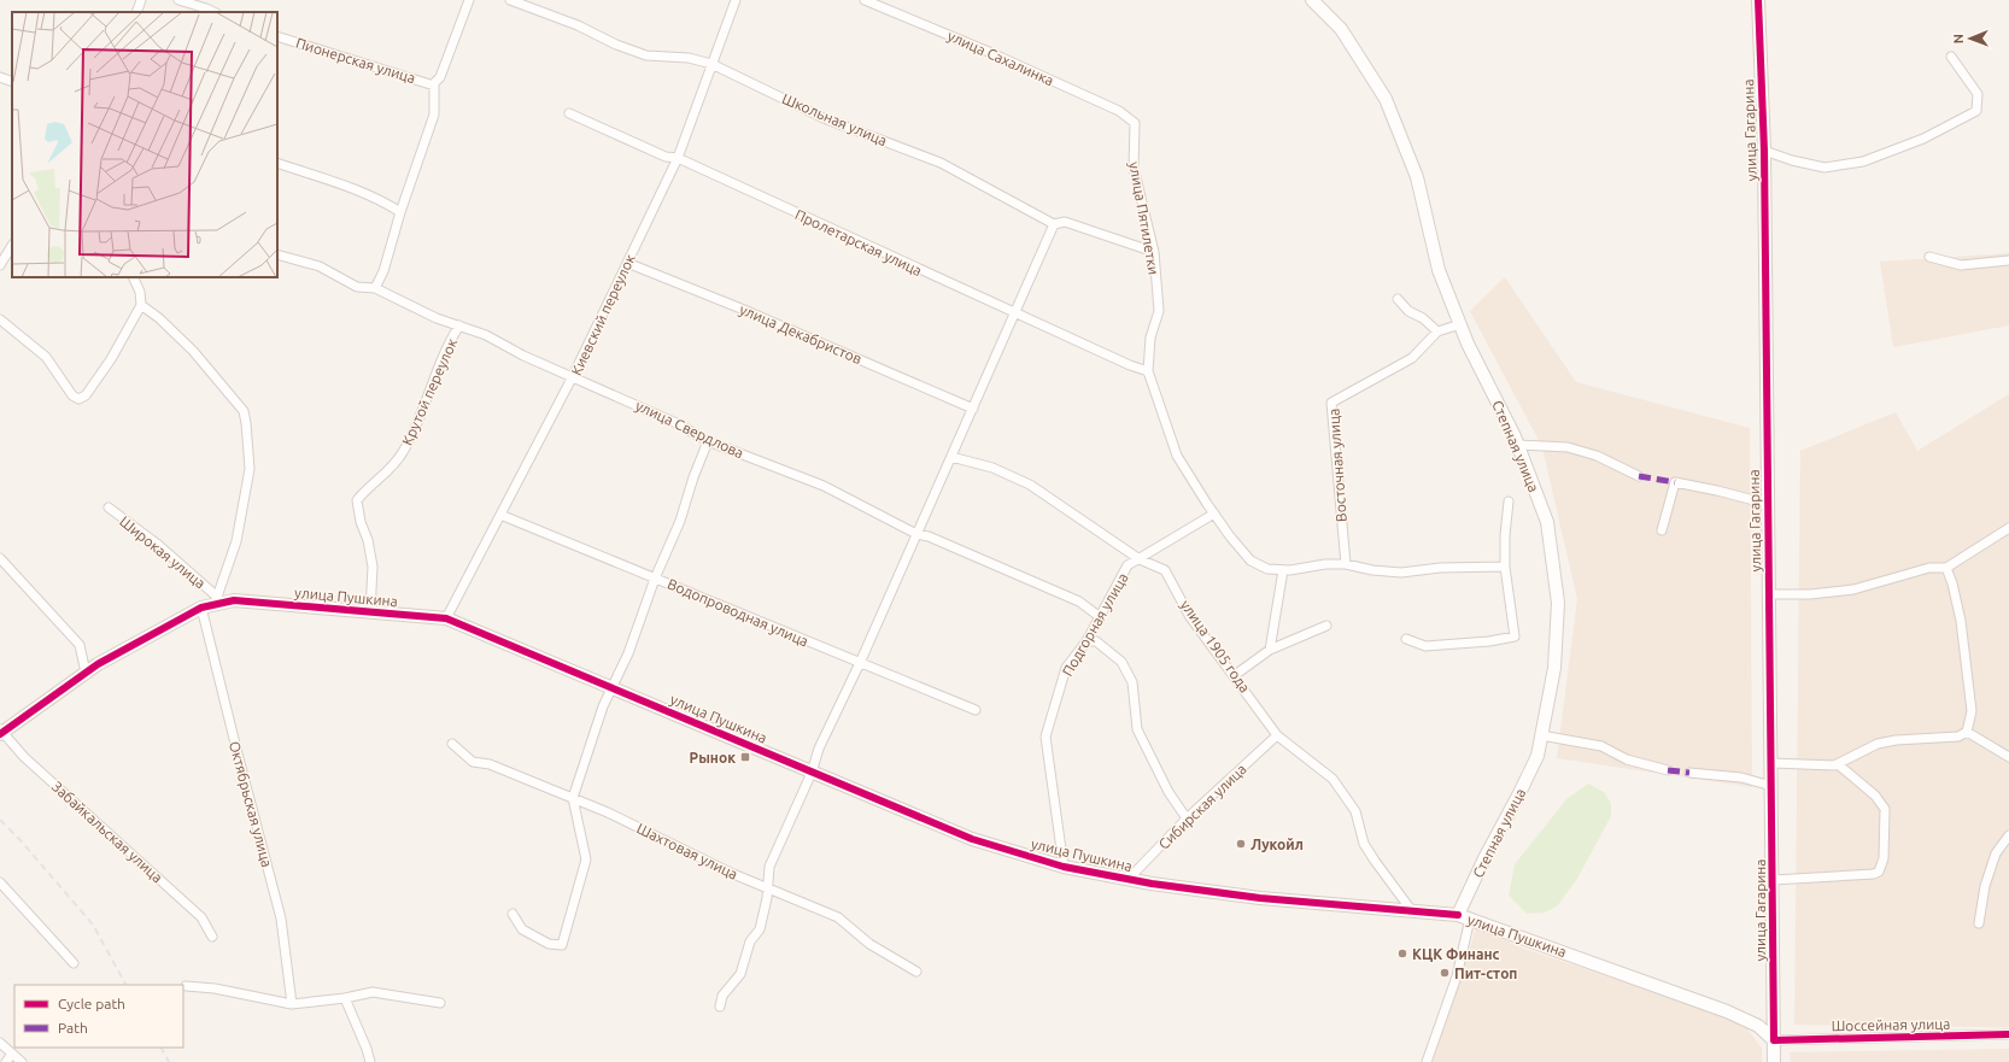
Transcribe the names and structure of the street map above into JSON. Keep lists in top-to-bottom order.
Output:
{
  "streets": {
    "street": [
      "улица Сахалинка",
      "Пионерская улица",
      "Школьная улица",
      "улица Гагарина",
      "улица Пятилетки",
      "Пролетарская улица",
      "Киевский переулок",
      "улица Декабристов",
      "Крутой переулок",
      "улица Свердлова",
      "Степная улица",
      "Восточная улица",
      "Широкая улица",
      "улица Пушкина",
      "Водопроводная улица",
      "Подгорная улица",
      "улица 1905 года",
      "Октябрьская улица",
      "Сибирская улица",
      "Забайкальская улица",
      "Шахтовая улица",
      "Шоссейная улица"
    ]
  },
  "crossings": [
    ["улица Сахалинка", "улица Пятилетки"],
    ["Школьная улица", "улица Пятилетки"],
    ["Школьная улица", "Киевский переулок"],
    ["улица Гагарина", "улица Пушкина"],
    ["улица Гагарина", "Шоссейная улица"],
    ["улица Пятилетки", "Пролетарская улица"],
    ["улица Пятилетки", "Подгорная улица"],
    ["Пролетарская улица", "Киевский переулок"],
    ["Киевский переулок", "улица Декабристов"],
    ["Киевский переулок", "улица Свердлова"],
    ["Киевский переулок", "улица Пушкина"],
    ["Киевский переулок", "Водопроводная улица"],
    ["Крутой переулок", "улица Свердлова"],
    ["Крутой переулок", "улица Пушкина"],
    ["улица Свердлова", "Подгорная улица"],
    ["Степная улица", "Восточная улица"],
    ["Степная улица", "улица Пушкина"],
    ["Широкая улица", "улица Пушкина"],
    ["улица Пушкина", "Подгорная улица"],
    ["улица Пушкина", "улица 1905 года"],
    ["улица Пушкина", "Октябрьская улица"],
    ["улица Пушкина", "Сибирская улица"],
    ["улица Пушкина", "Забайкальская улица"],
    ["улица Пушкина", "Шоссейная улица"],
    ["Подгорная улица", "улица 1905 года"],
    ["улица 1905 года", "Сибирская улица"]
  ],
  "places": {
    "transit": ["Рынок"],
    "other": ["Лукойл", "КЦК Финанс", "Пит-стоп"]
  },
  "legend": ["Cycle path", "Path"],
  "north": "left"
}
